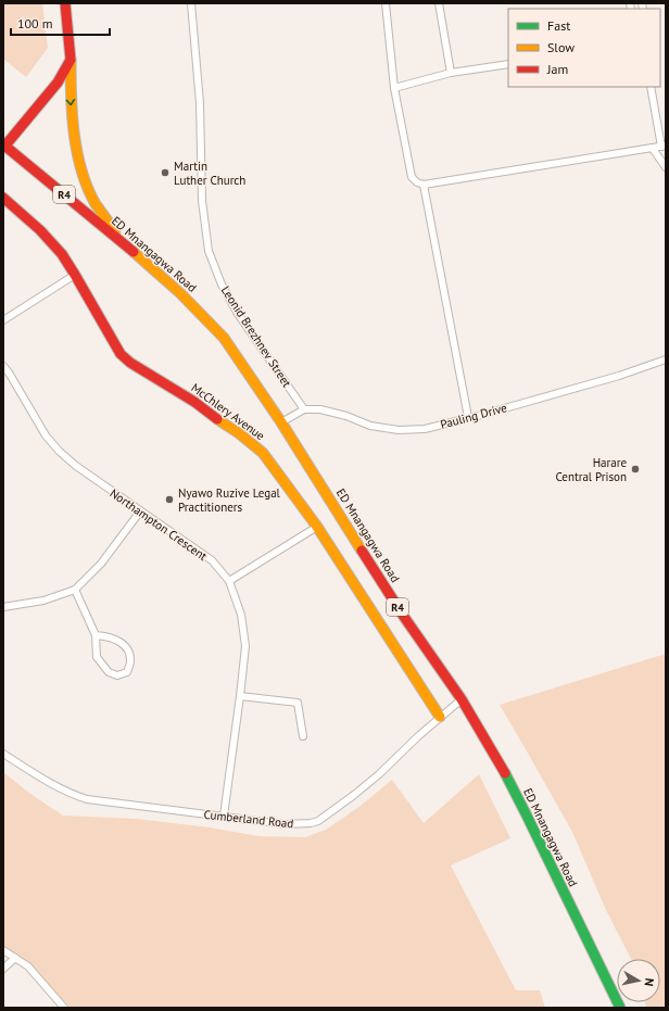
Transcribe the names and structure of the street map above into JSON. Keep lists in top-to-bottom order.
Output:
{
  "streets": {
    "main road": ["R4", "ED Mnangagwa Road", "McChlery Avenue"],
    "street": [
      "Leonid Brezhnev Street",
      "Pauling Drive",
      "Northampton Crescent",
      "Cumberland Road"
    ]
  },
  "crossings": [
    ["ED Mnangagwa Road", "Cumberland Road"],
    ["Leonid Brezhnev Street", "Pauling Drive"],
    ["McChlery Avenue", "Cumberland Road"],
    ["Northampton Crescent", "Cumberland Road"]
  ],
  "places": ["Martin Luther Church", "Harare Central Prison", "Nyawo Ruzive Legal Practitioners"],
  "legend": ["Fast", "Slow", "Jam"],
  "scale_bar": "100 m",
  "north": "right"
}
